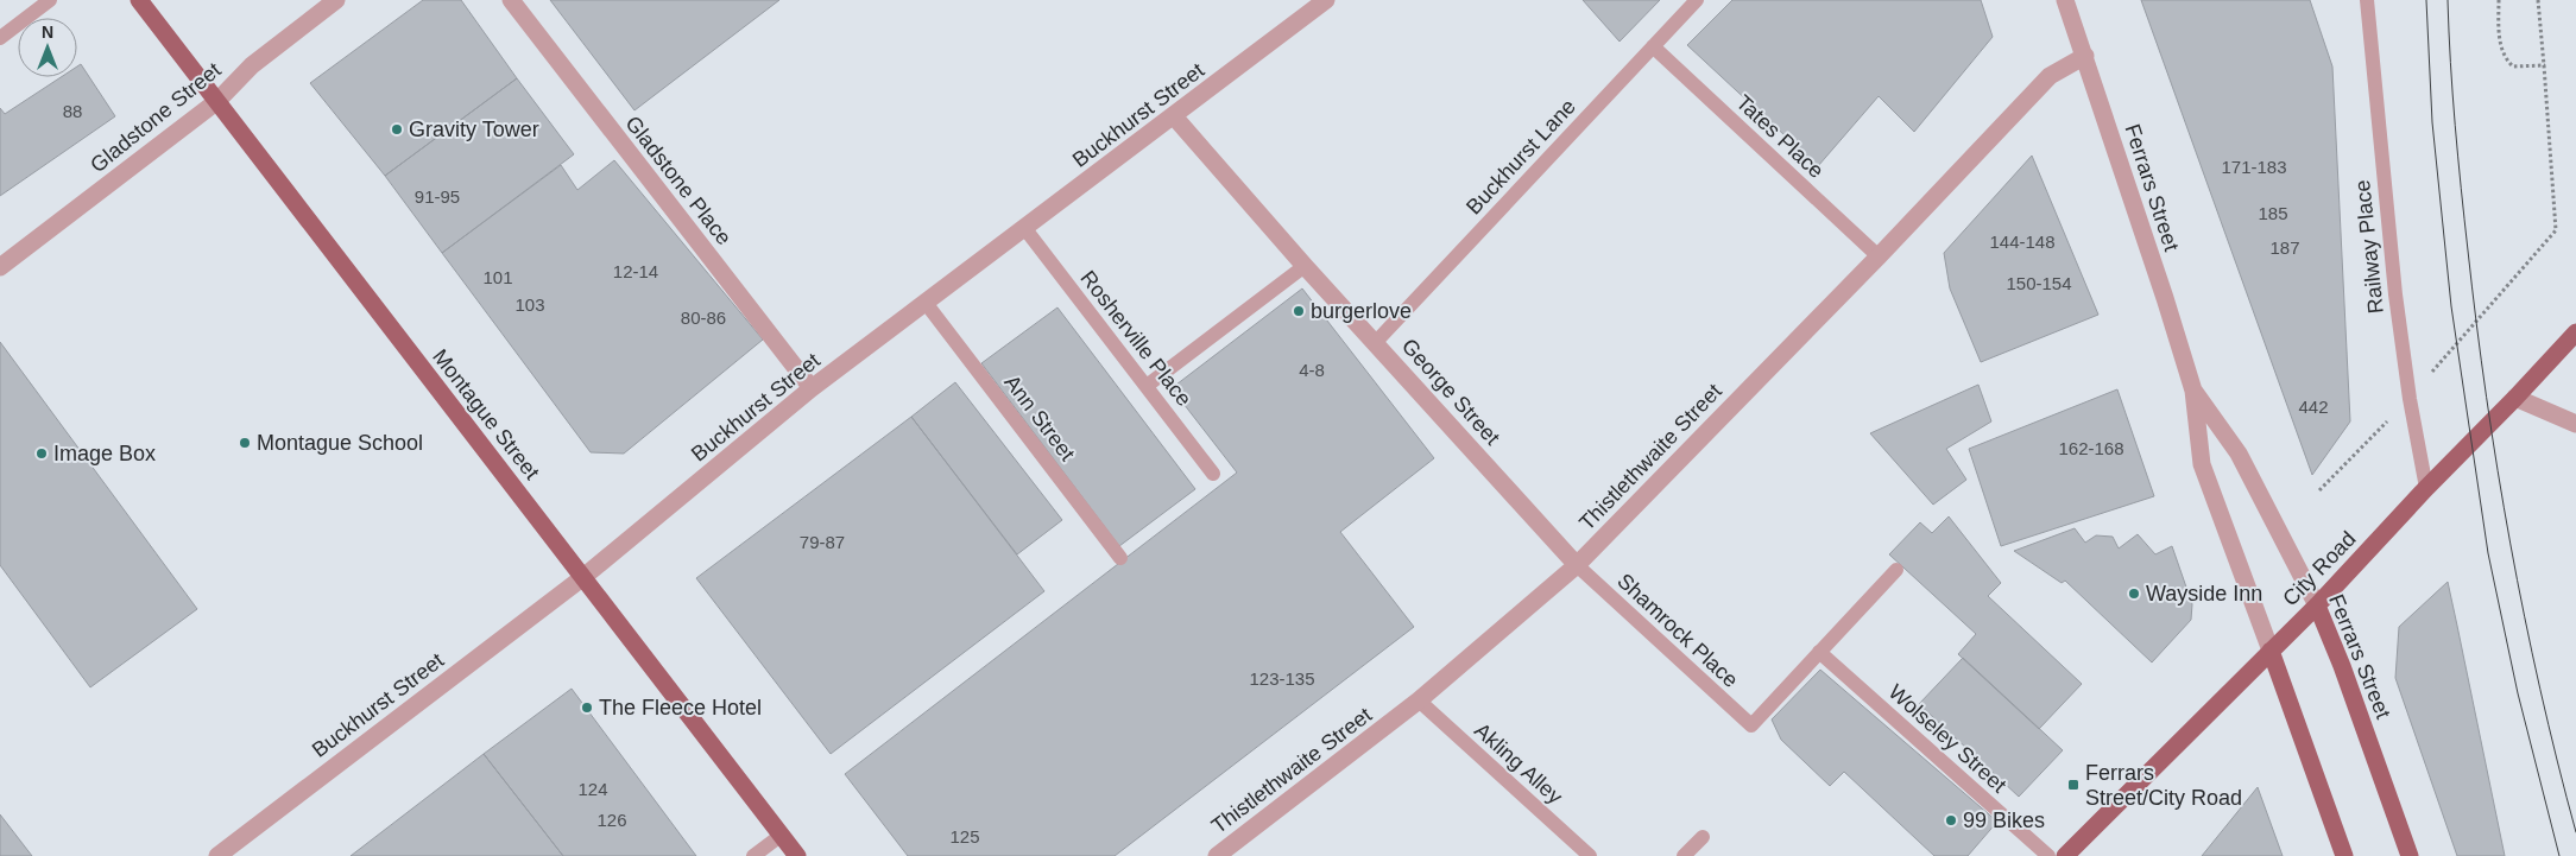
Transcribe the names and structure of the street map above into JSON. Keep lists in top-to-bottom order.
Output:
{
  "streets": {
    "main road": ["Ferrars Street", "Montague Street", "City Road"],
    "street": [
      "Buckhurst Street",
      "Gladstone Street",
      "Gladstone Place",
      "George Street",
      "Thistlethwaite Street"
    ],
    "lane": [
      "Tates Place",
      "Buckhurst Lane",
      "Railway Place",
      "Rosherville Place",
      "Ann Street",
      "Shamrock Place",
      "Wolseley Street",
      "Akling Alley"
    ]
  },
  "crossings": [
    ["Buckhurst Street", "Gladstone Place"],
    ["Buckhurst Street", "Rosherville Place"],
    ["Buckhurst Street", "George Street"],
    ["Buckhurst Street", "Montague Street"],
    ["Buckhurst Street", "Ann Street"],
    ["Gladstone Street", "Montague Street"],
    ["Tates Place", "Buckhurst Lane"],
    ["Tates Place", "Thistlethwaite Street"],
    ["Buckhurst Lane", "George Street"],
    ["Ferrars Street", "Thistlethwaite Street"],
    ["Ferrars Street", "City Road"],
    ["Railway Place", "City Road"],
    ["George Street", "Thistlethwaite Street"],
    ["George Street", "Shamrock Place"],
    ["Thistlethwaite Street", "Shamrock Place"],
    ["Thistlethwaite Street", "Akling Alley"],
    ["Shamrock Place", "Wolseley Street"]
  ],
  "places": {
    "other": [
      "Gravity Tower",
      "burgerlove",
      "Montague School",
      "Image Box",
      "Wayside Inn",
      "The Fleece Hotel",
      "99 Bikes"
    ],
    "transit": ["Ferrars Street/City Road"]
  },
  "house_numbers": [
    "88",
    "171-183",
    "91-95",
    "185",
    "144-148",
    "187",
    "12-14",
    "101",
    "150-154",
    "103",
    "80-86",
    "4-8",
    "442",
    "162-168",
    "79-87",
    "123-135",
    "124",
    "126",
    "125"
  ],
  "north": "top"
}
